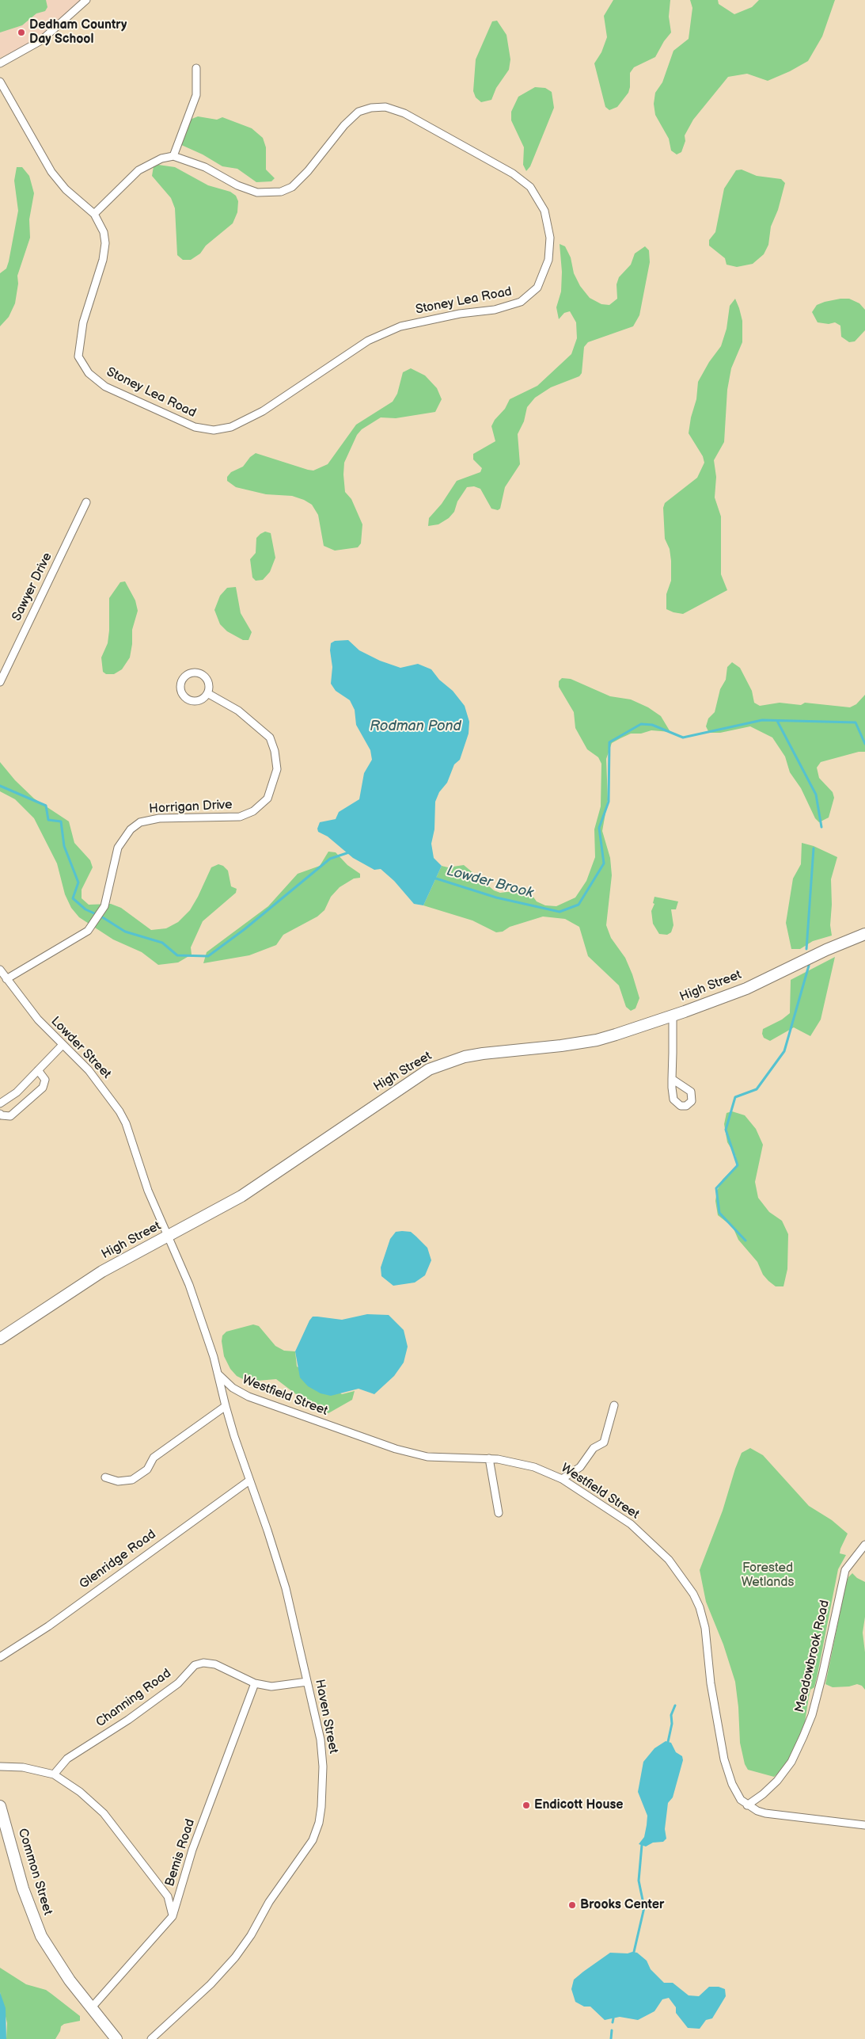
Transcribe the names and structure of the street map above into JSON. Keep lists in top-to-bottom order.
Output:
{
  "streets": {
    "main road": ["High Street", "Common Street"],
    "street": [
      "Stoney Lea Road",
      "Sawyer Drive",
      "Horrigan Drive",
      "Lowder Street",
      "Westfield Street",
      "Glenridge Road",
      "Meadowbrook Road",
      "Channing Road",
      "Haven Street",
      "Bemis Road"
    ]
  },
  "crossings": [
    ["Horrigan Drive", "Lowder Street"],
    ["High Street", "Lowder Street"],
    ["High Street", "Westfield Street"],
    ["Lowder Street", "Westfield Street"],
    ["Westfield Street", "Meadowbrook Road"],
    ["Westfield Street", "Haven Street"],
    ["Glenridge Road", "Haven Street"],
    ["Channing Road", "Haven Street"],
    ["Channing Road", "Bemis Road"],
    ["Bemis Road", "Common Street"]
  ],
  "water": ["Rodman Pond", "Lowder Brook"],
  "parks": ["Forested Wetlands"],
  "places": ["Dedham Country Day School", "Endicott House", "Brooks Center"]
}
